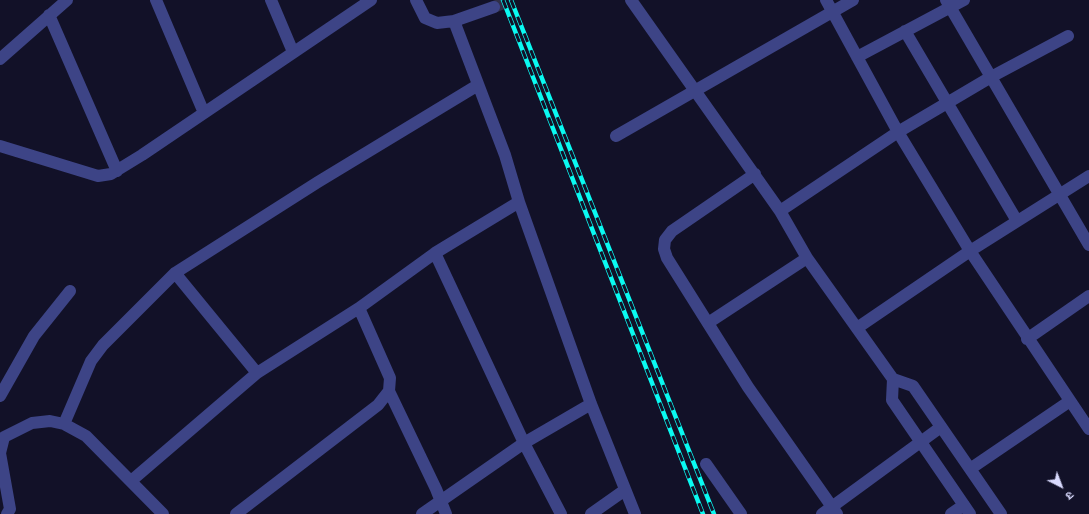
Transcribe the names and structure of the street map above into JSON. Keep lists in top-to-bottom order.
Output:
{
  "north": "bottom right"
}
